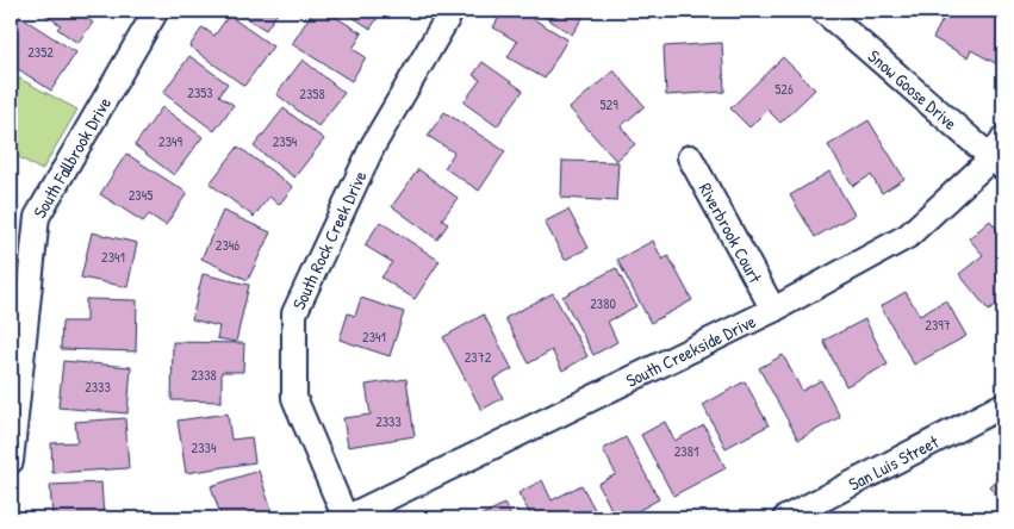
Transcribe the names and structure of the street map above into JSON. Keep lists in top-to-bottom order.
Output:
{
  "streets": {
    "street": [
      "Snow Goose Drive",
      "South Fallbrook Drive",
      "Riverbrook Court",
      "South Rock Creek Drive",
      "South Creekside Drive",
      "San Luis Street"
    ]
  },
  "crossings": [
    ["Snow Goose Drive", "South Creekside Drive"],
    ["Riverbrook Court", "South Creekside Drive"],
    ["South Rock Creek Drive", "South Creekside Drive"]
  ],
  "house_numbers": [
    "2352",
    "526",
    "2353",
    "2358",
    "529",
    "2349",
    "2354",
    "2345",
    "2346",
    "2341",
    "2380",
    "2397",
    "2341",
    "2372",
    "2338",
    "2333",
    "2333",
    "2334",
    "2381"
  ]
}
